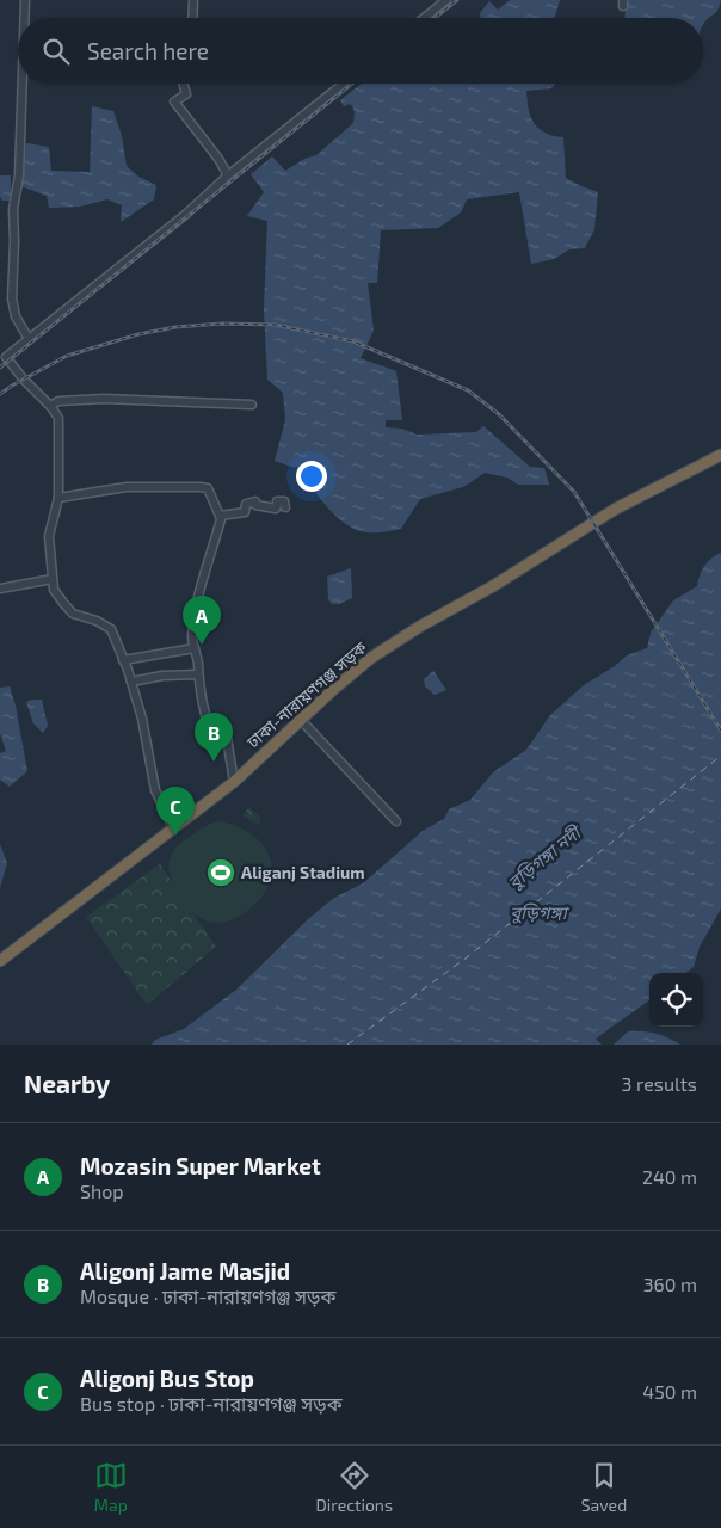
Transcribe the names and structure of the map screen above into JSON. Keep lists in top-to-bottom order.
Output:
{
  "streets": {
    "highway": ["ঢাকা-নারায়ণগঞ্জ সড়ক"]
  },
  "water": ["বুড়িগঙ্গা নদী", "বুড়িগঙ্গা"],
  "places": {
    "sports": ["Aliganj Stadium"]
  },
  "page": {
    "search": "Search here",
    "pins": ["A", "B", "C"],
    "heading": ["Nearby", "3 results"],
    "list": [
      {
        "mark": "A",
        "name": "Mozasin Super Market",
        "note": "Shop",
        "value": "240 m"
      },
      {
        "mark": "B",
        "name": "Aligonj Jame Masjid",
        "note": "Mosque · ঢাকা-নারায়ণগঞ্জ সড়ক",
        "value": "360 m"
      },
      {
        "mark": "C",
        "name": "Aligonj Bus Stop",
        "note": "Bus stop · ঢাকা-নারায়ণগঞ্জ সড়ক",
        "value": "450 m"
      }
    ],
    "nav": ["Map", "Directions", "Saved"]
  }
}
